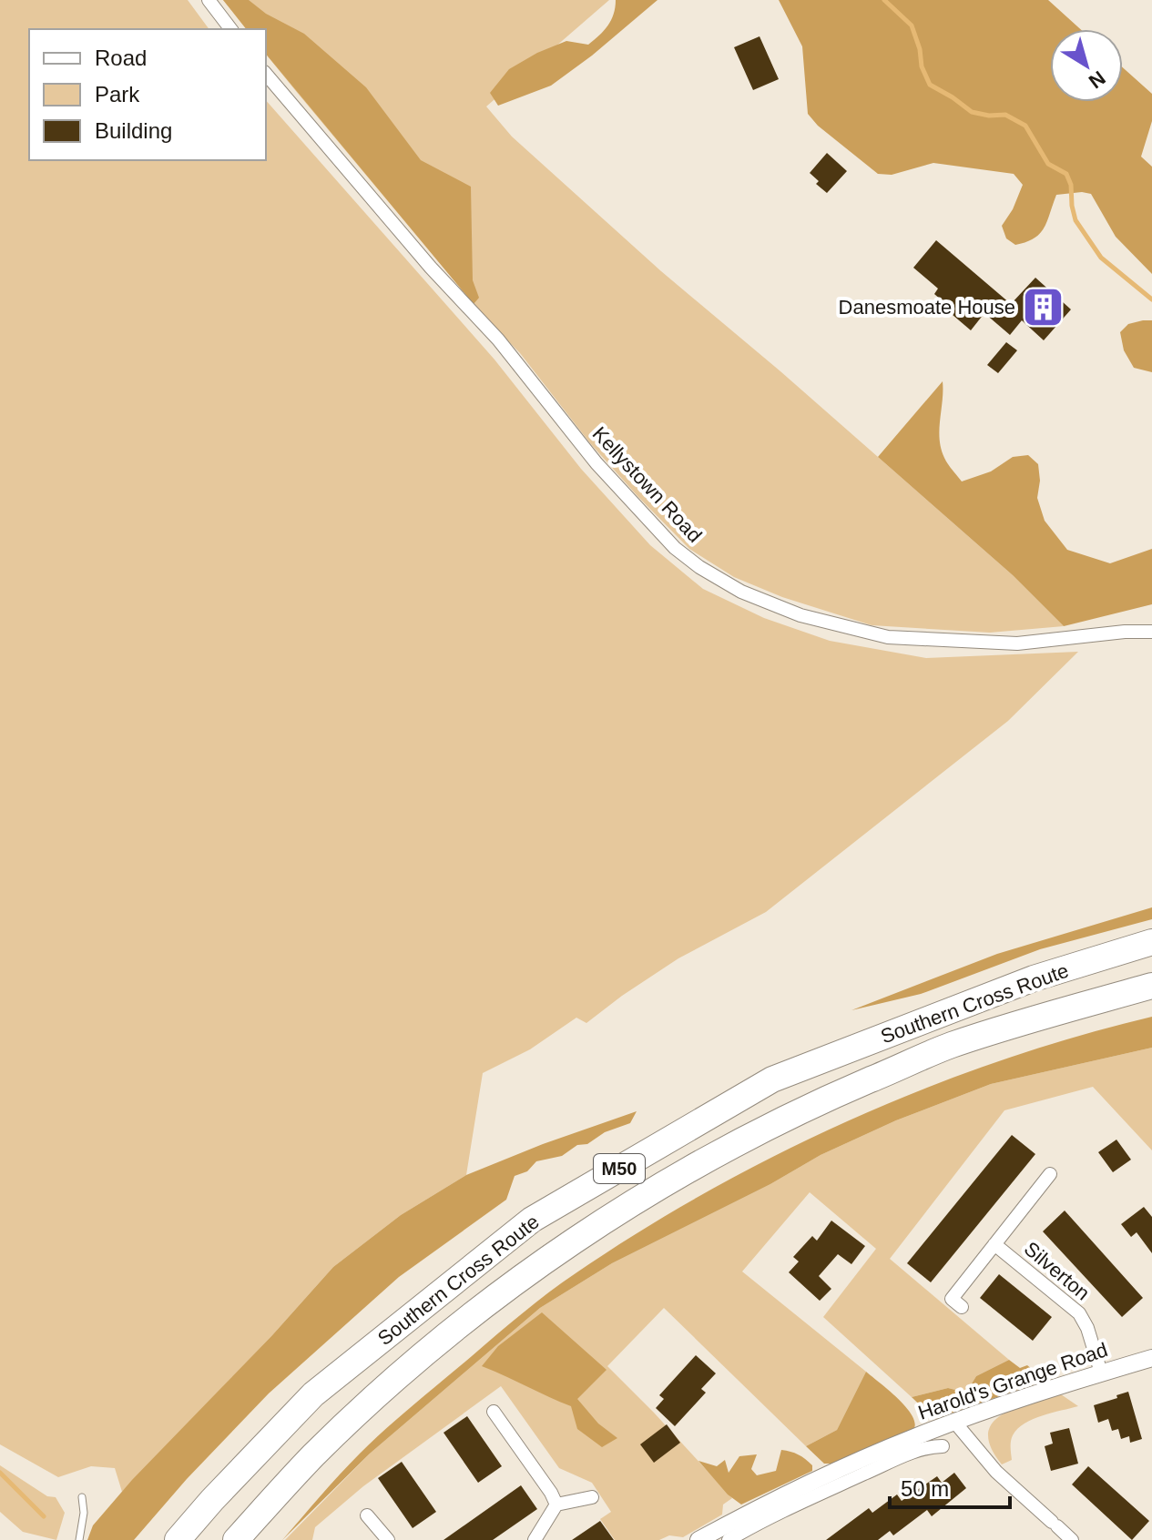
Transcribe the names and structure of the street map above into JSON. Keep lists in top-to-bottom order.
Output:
{
  "streets": {
    "highway": ["Southern Cross Route", "M50"],
    "street": ["Kellystown Road", "Silverton", "Harold's Grange Road"]
  },
  "crossings": [
    ["Silverton", "Harold's Grange Road"]
  ],
  "places": {
    "building": ["Danesmoate House"]
  },
  "legend": ["Road", "Park", "Building"],
  "scale_bar": "50 m",
  "north": "bottom right"
}
